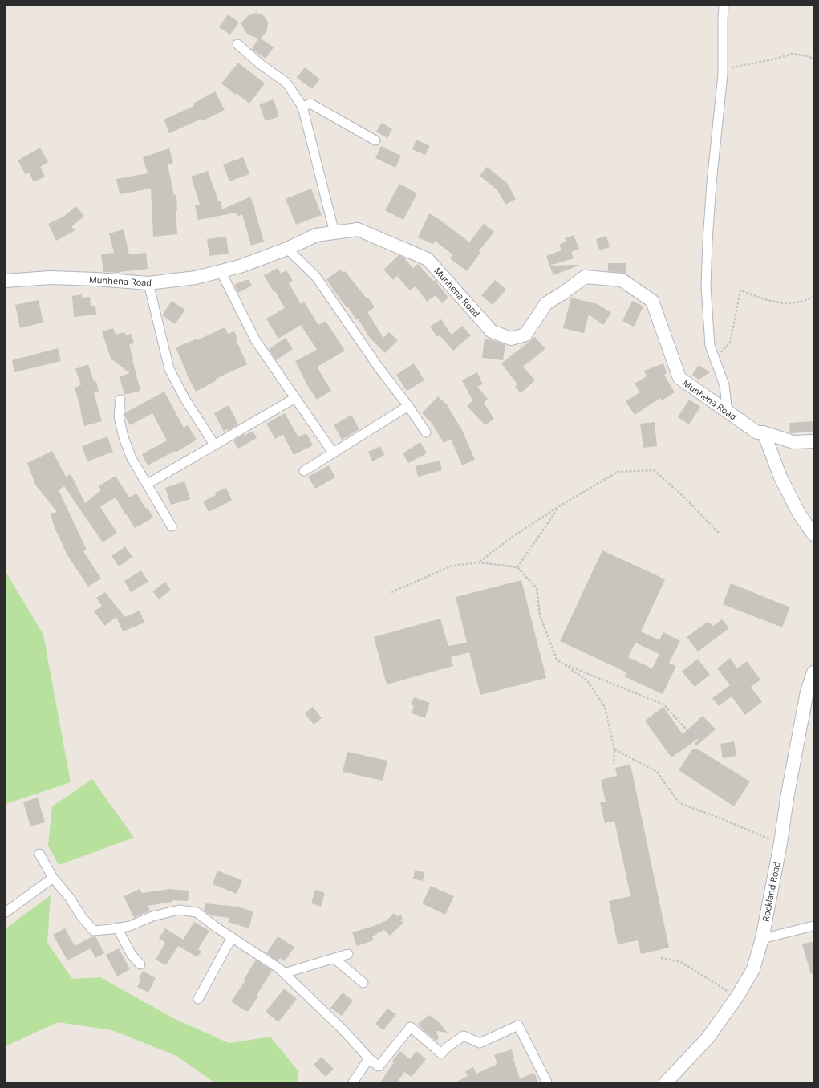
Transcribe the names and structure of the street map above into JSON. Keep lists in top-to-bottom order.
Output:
{
  "streets": {
    "street": ["Munhena Road", "Rockland Road"]
  }
}
